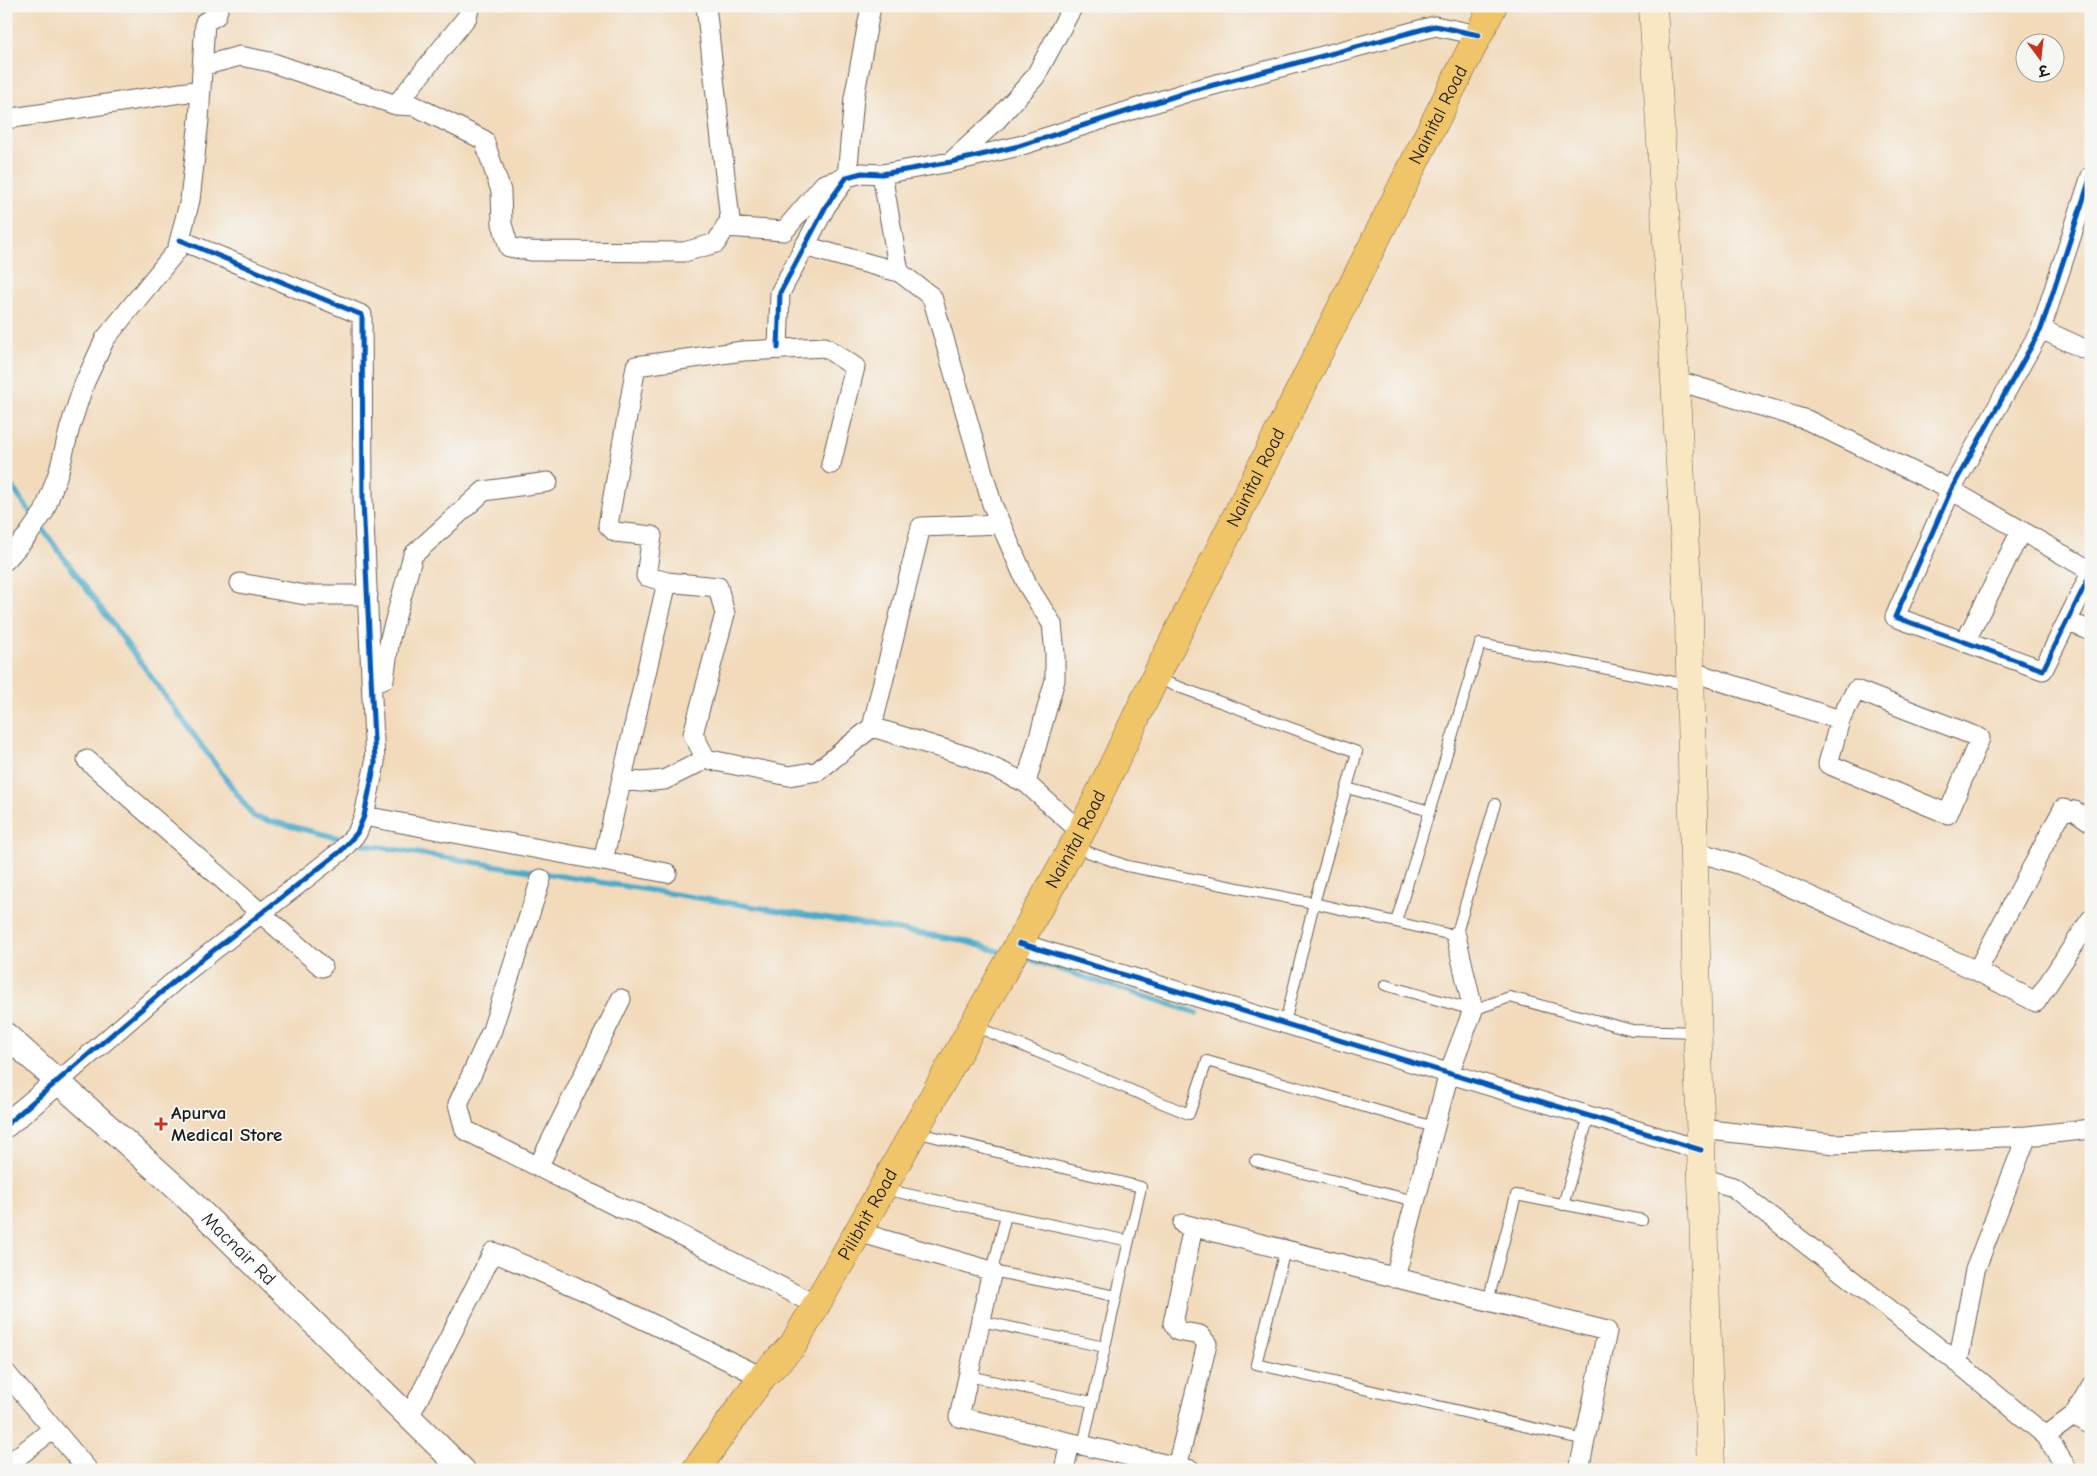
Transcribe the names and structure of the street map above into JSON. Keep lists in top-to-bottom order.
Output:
{
  "streets": {
    "highway": ["Nainital Road", "Pilibhit Road"],
    "street": ["Macnair Rd"]
  },
  "crossings": [
    ["Nainital Road", "Pilibhit Road"]
  ],
  "places": {
    "health": ["Apurva Medical Store"]
  },
  "north": "bottom"
}
